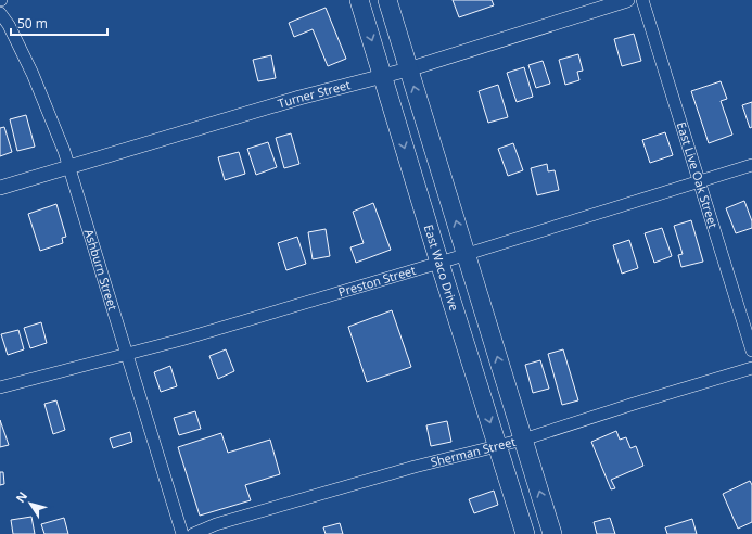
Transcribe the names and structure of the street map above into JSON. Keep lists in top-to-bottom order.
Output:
{
  "streets": {
    "main road": ["East Waco Drive"],
    "street": [
      "Turner Street",
      "East Live Oak Street",
      "Ashburn Street",
      "Preston Street",
      "Sherman Street"
    ]
  },
  "crossings": [
    ["Turner Street", "East Waco Drive"],
    ["Turner Street", "Ashburn Street"],
    ["East Live Oak Street", "Preston Street"],
    ["East Waco Drive", "Preston Street"],
    ["East Waco Drive", "Sherman Street"],
    ["Ashburn Street", "Preston Street"]
  ],
  "scale_bar": "50 m",
  "north": "top left"
}
